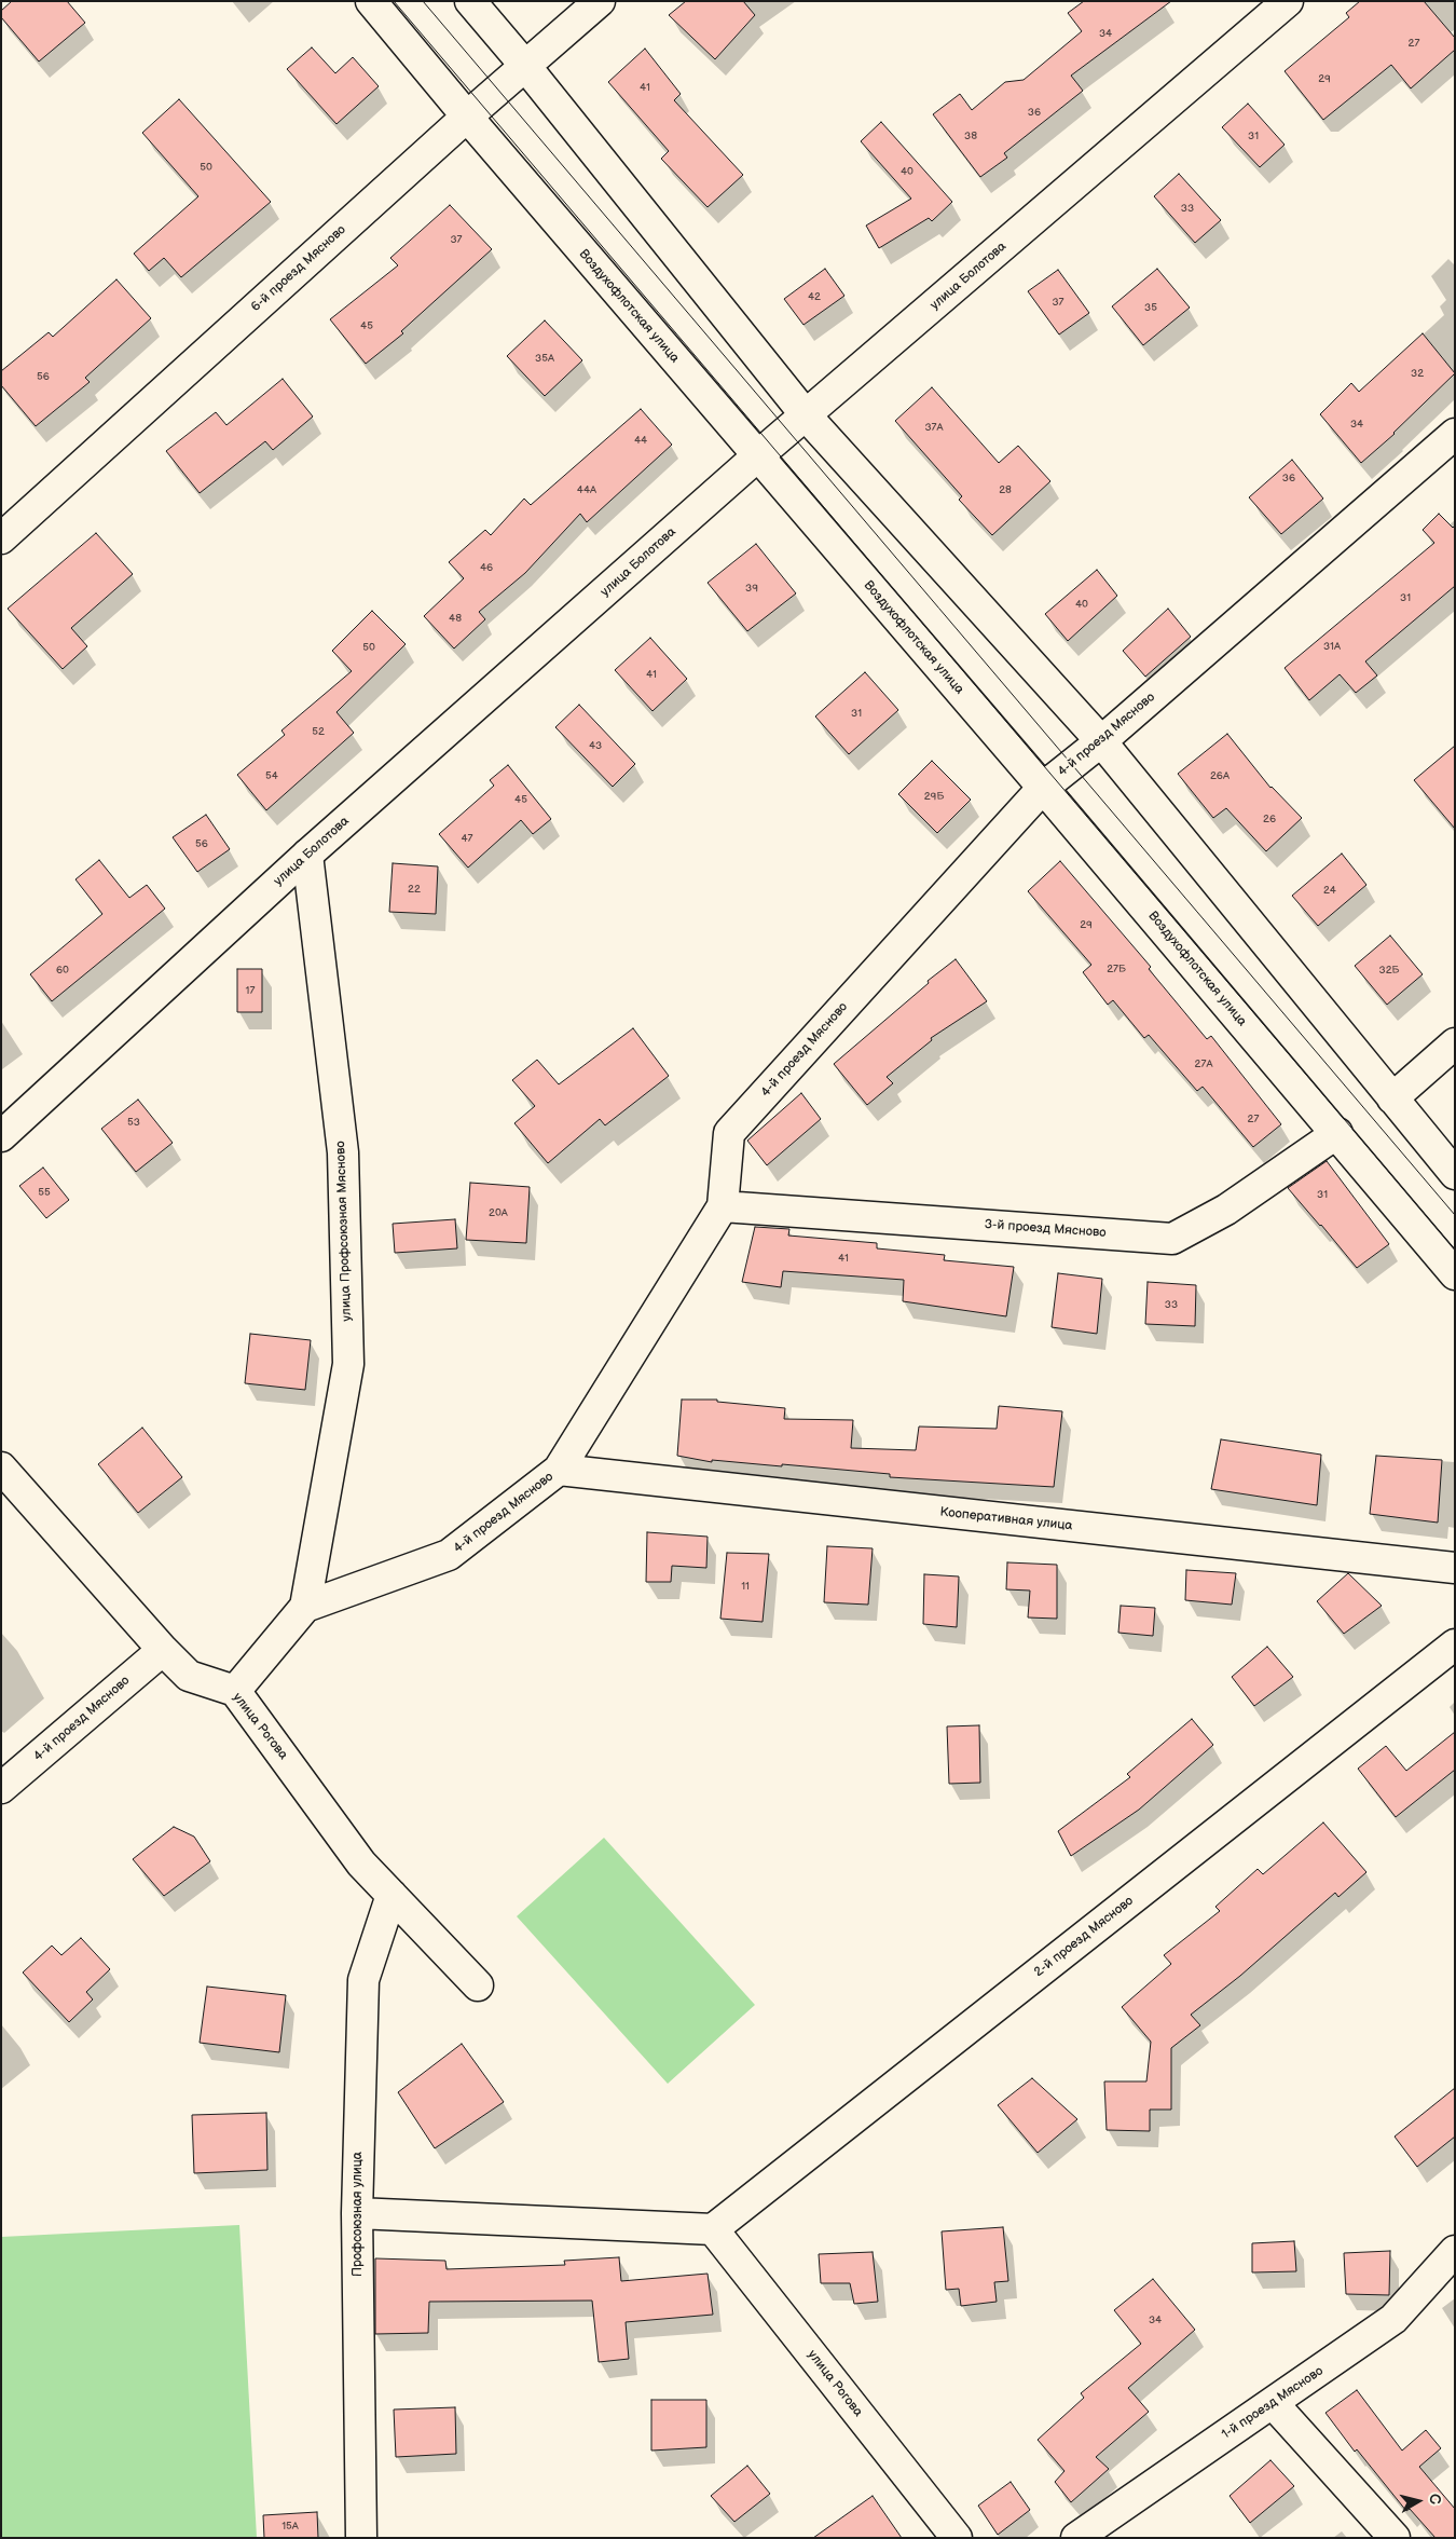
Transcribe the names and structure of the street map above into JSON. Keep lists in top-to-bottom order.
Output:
{
  "streets": {
    "street": [
      "6-й проезд Мясново",
      "улица Болотова",
      "Воздухофлотская улица",
      "4-й проезд Мясново",
      "3-й проезд Мясново",
      "улица Профсоюзная Мясново",
      "Кооперативная улица",
      "улица Рогова",
      "2-й проезд Мясново",
      "Профсоюзная улица",
      "1-й проезд Мясново"
    ]
  },
  "crossings": [
    ["6-й проезд Мясново", "Воздухофлотская улица"],
    ["улица Болотова", "Воздухофлотская улица"],
    ["улица Болотова", "улица Профсоюзная Мясново"],
    ["Воздухофлотская улица", "4-й проезд Мясново"],
    ["Воздухофлотская улица", "3-й проезд Мясново"],
    ["4-й проезд Мясново", "3-й проезд Мясново"],
    ["4-й проезд Мясново", "улица Профсоюзная Мясново"],
    ["4-й проезд Мясново", "Кооперативная улица"],
    ["4-й проезд Мясново", "улица Рогова"],
    ["улица Рогова", "2-й проезд Мясново"],
    ["улица Рогова", "Профсоюзная улица"]
  ],
  "house_numbers": [
    "34",
    "27",
    "29",
    "41",
    "36",
    "38",
    "31",
    "50",
    "40",
    "33",
    "37",
    "42",
    "37",
    "35",
    "45",
    "35А",
    "32",
    "56",
    "34",
    "37А",
    "44",
    "36",
    "44А",
    "28",
    "46",
    "39",
    "31",
    "40",
    "48",
    "31А",
    "50",
    "41",
    "31",
    "52",
    "43",
    "54",
    "26А",
    "29Б",
    "45",
    "26",
    "47",
    "56",
    "22",
    "24",
    "29",
    "27Б",
    "60",
    "32Б",
    "17",
    "27А",
    "27",
    "53",
    "55",
    "31",
    "20А",
    "41",
    "33",
    "11",
    "34",
    "15А"
  ],
  "north": "right"
}
